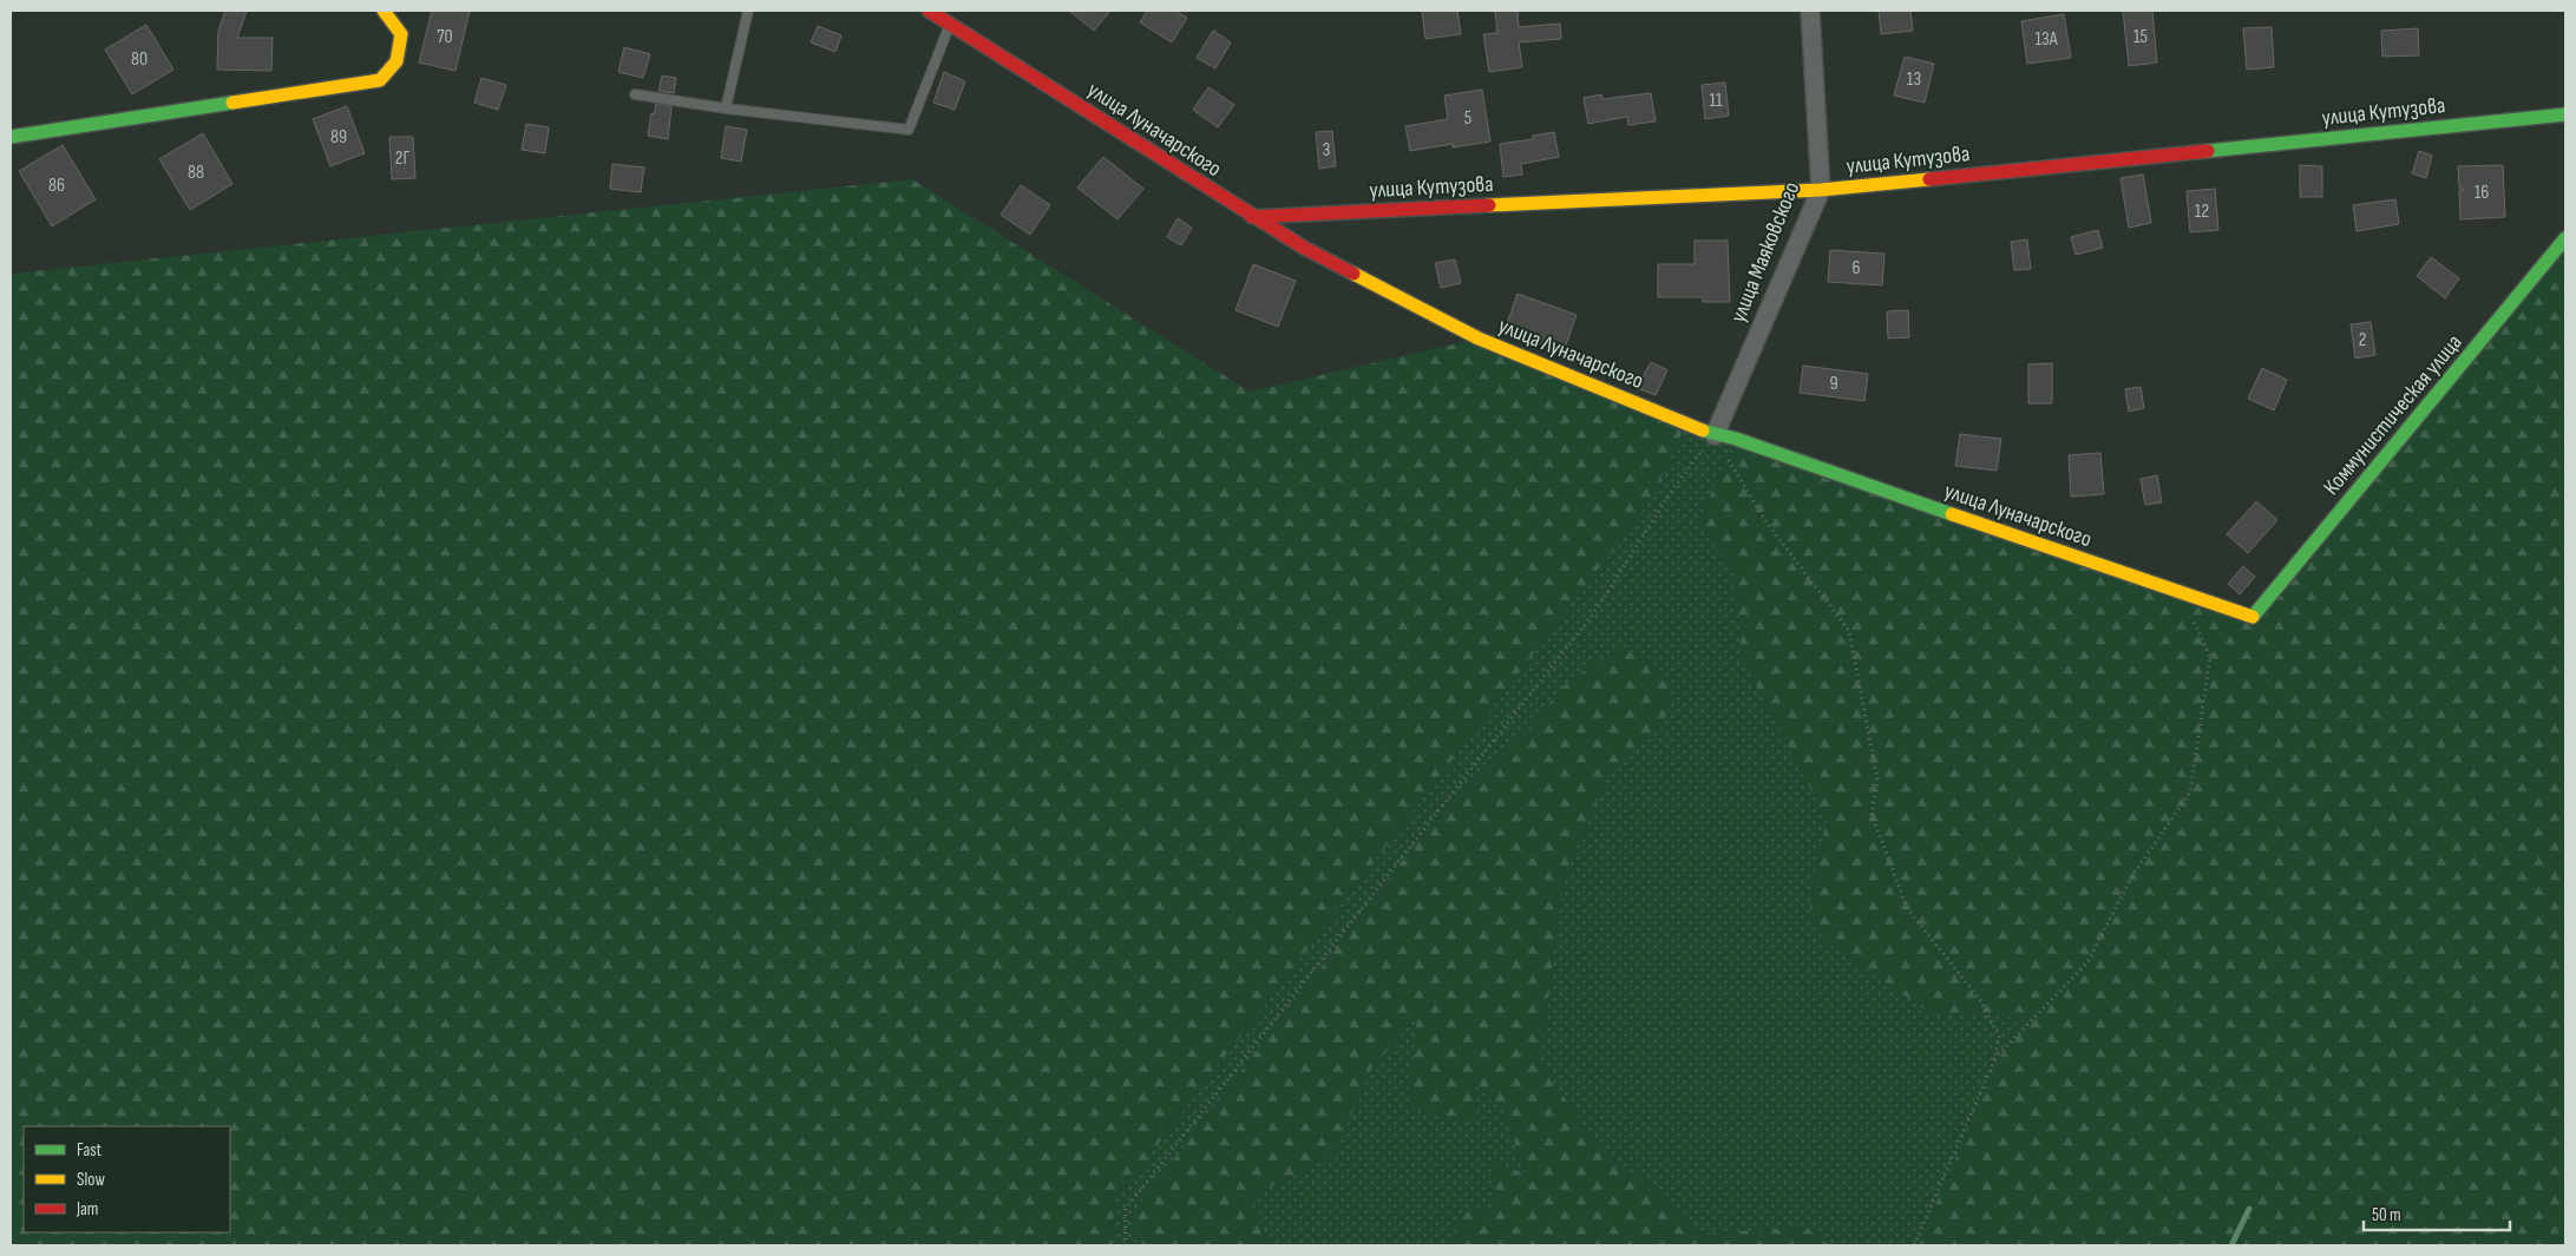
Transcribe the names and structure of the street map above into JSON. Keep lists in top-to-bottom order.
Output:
{
  "streets": {
    "street": [
      "улица Кутузова",
      "улица Луначарского",
      "улица Маяковского",
      "Коммунистическая улица"
    ]
  },
  "crossings": [
    ["улица Кутузова", "улица Луначарского"],
    ["улица Кутузова", "улица Маяковского"],
    ["улица Луначарского", "улица Маяковского"],
    ["улица Луначарского", "Коммунистическая улица"]
  ],
  "house_numbers": [
    "70",
    "15",
    "13А",
    "80",
    "13",
    "11",
    "5",
    "89",
    "3",
    "2Г",
    "88",
    "86",
    "16",
    "12",
    "6",
    "2",
    "9"
  ],
  "legend": ["Fast", "Slow", "Jam"],
  "scale_bar": "50 m"
}
